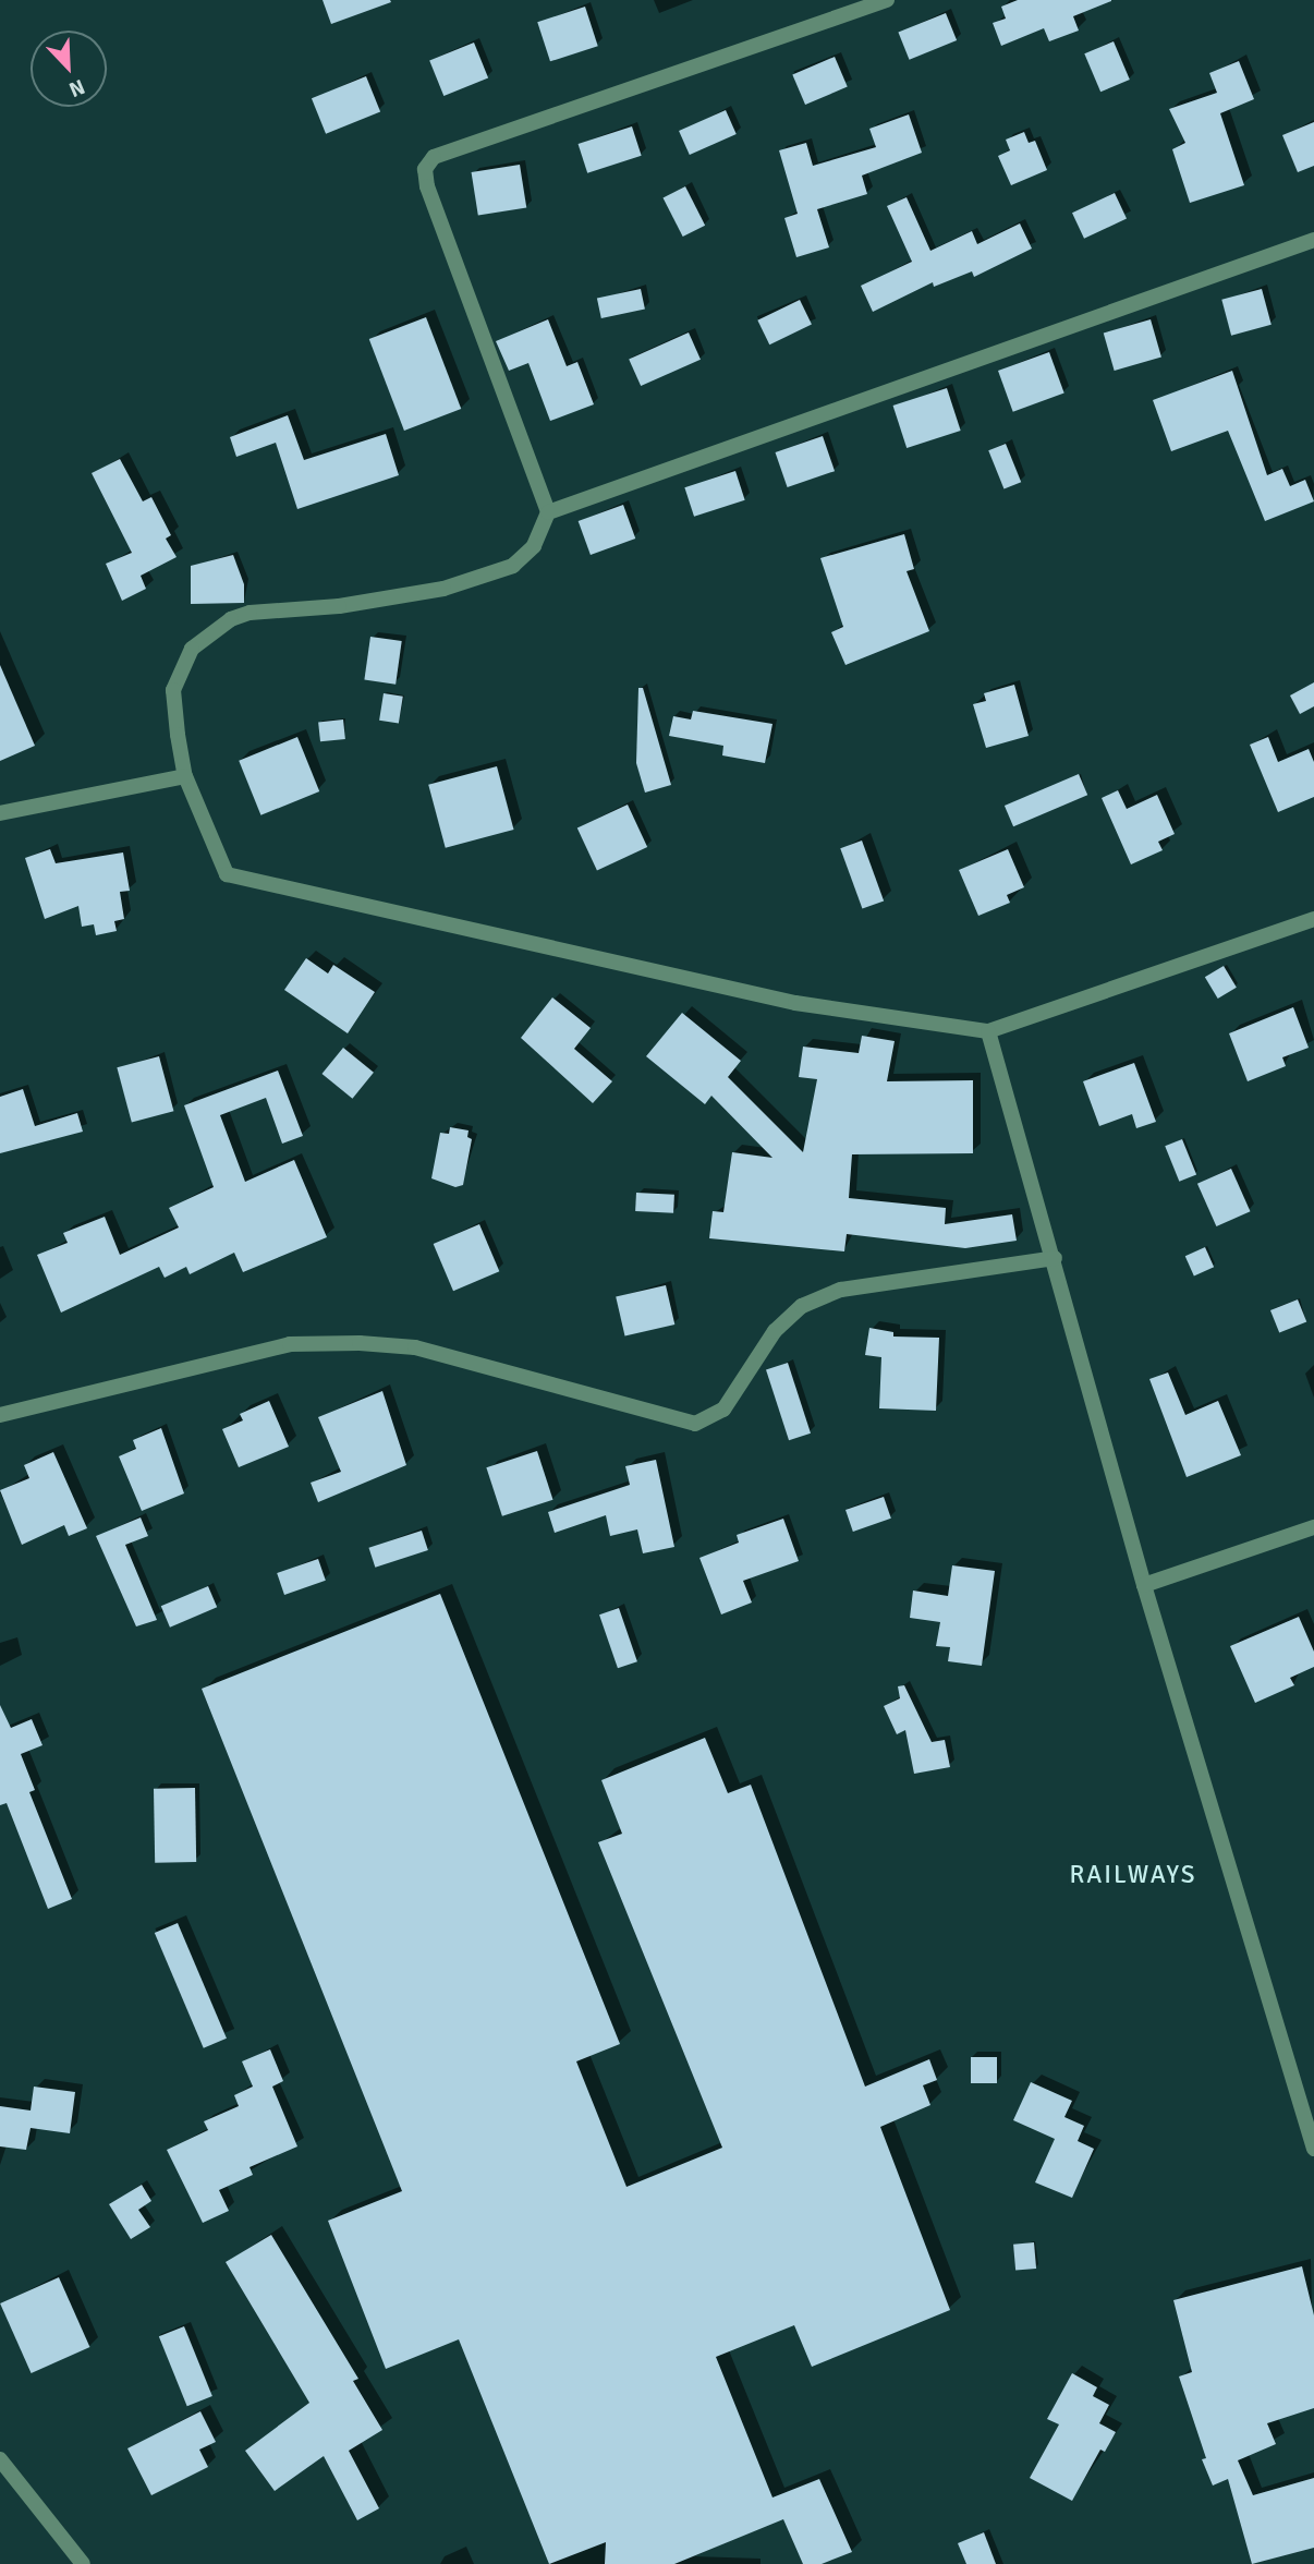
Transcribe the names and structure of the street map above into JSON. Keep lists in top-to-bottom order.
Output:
{
  "districts": ["RAILWAYS"],
  "north": "bottom right"
}
